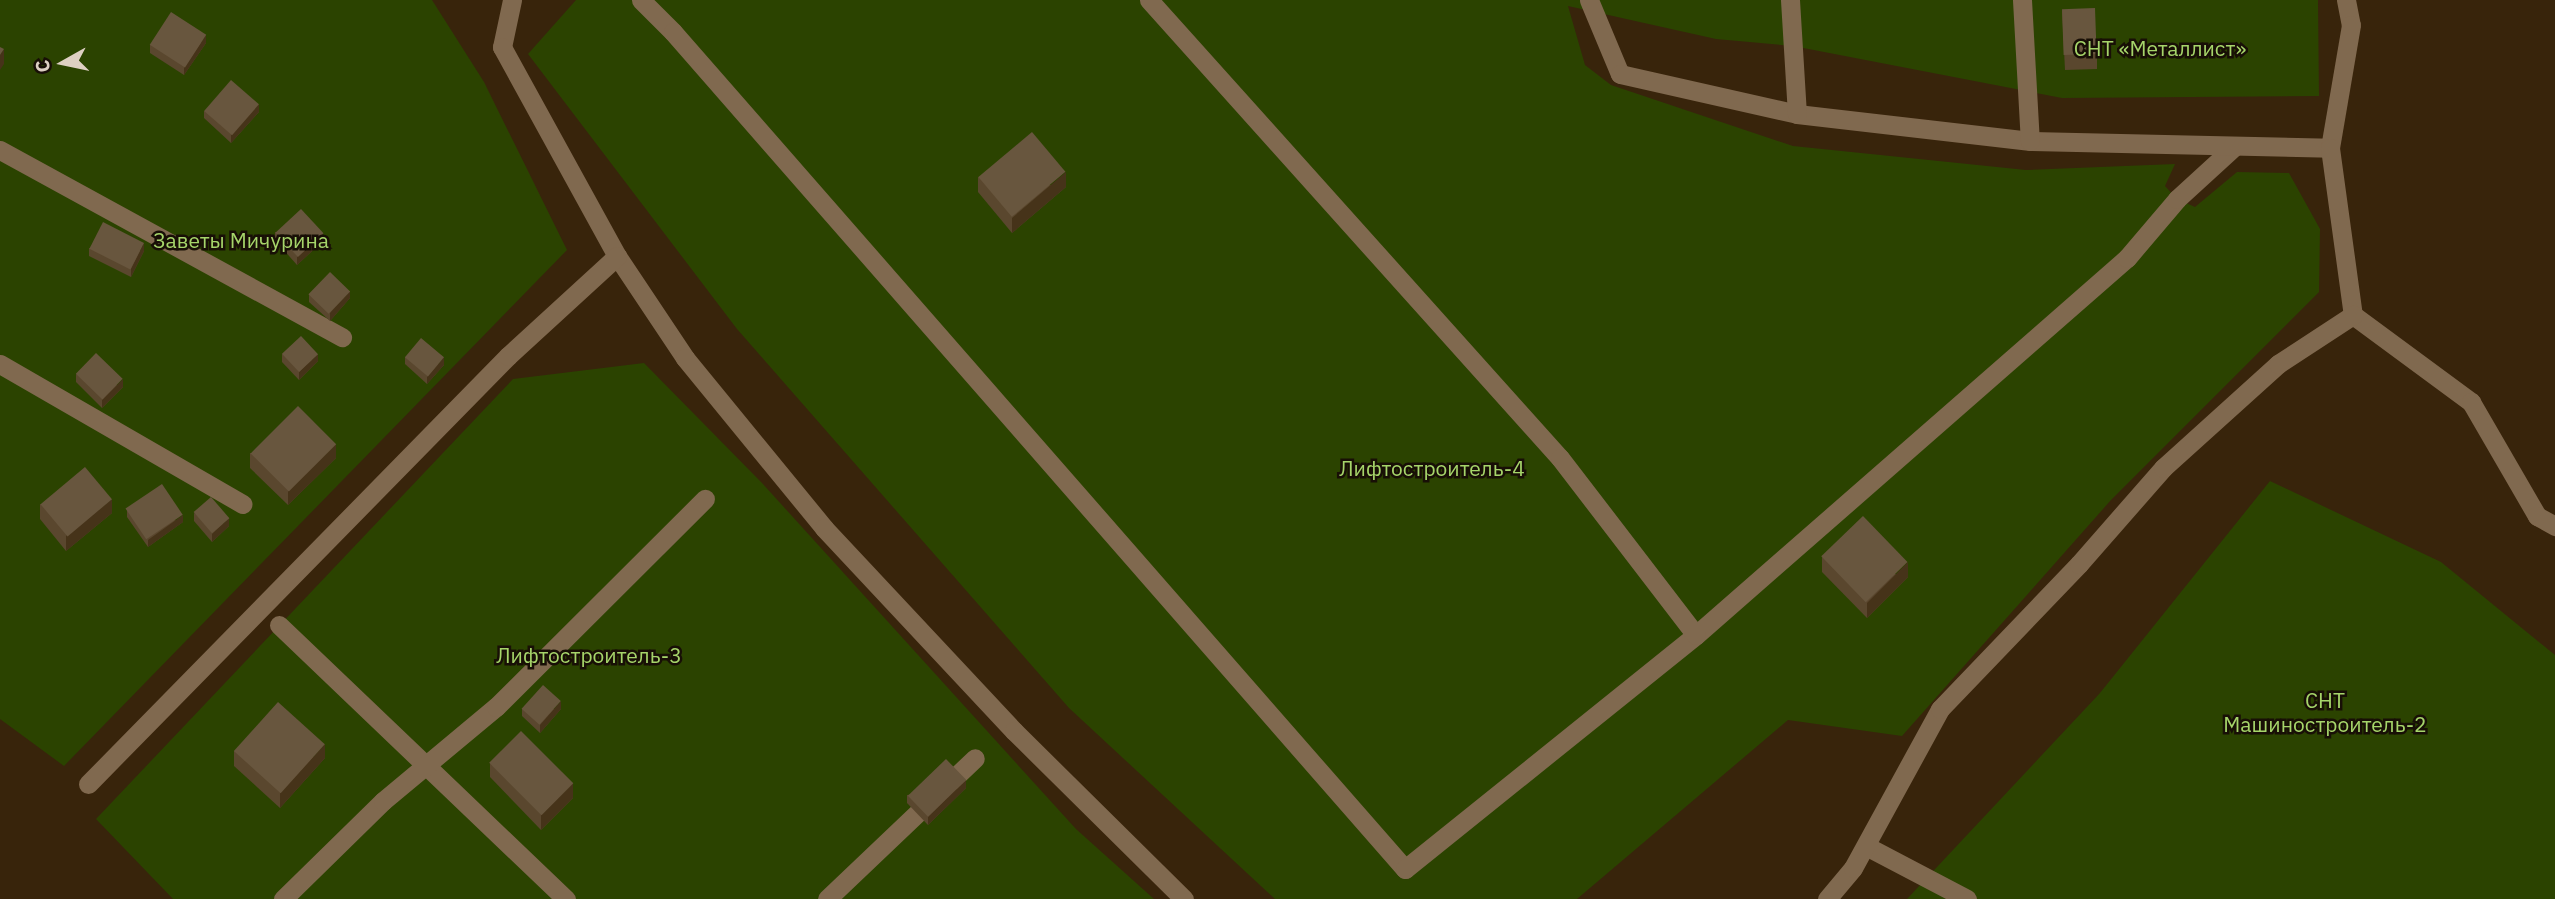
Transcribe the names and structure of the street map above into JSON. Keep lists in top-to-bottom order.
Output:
{
  "parks": [
    "СНТ «Металлист»",
    "Заветы Мичурина",
    "Лифтостроитель-4",
    "Лифтостроитель-3",
    "СНТ Машиностроитель-2"
  ],
  "north": "left"
}
